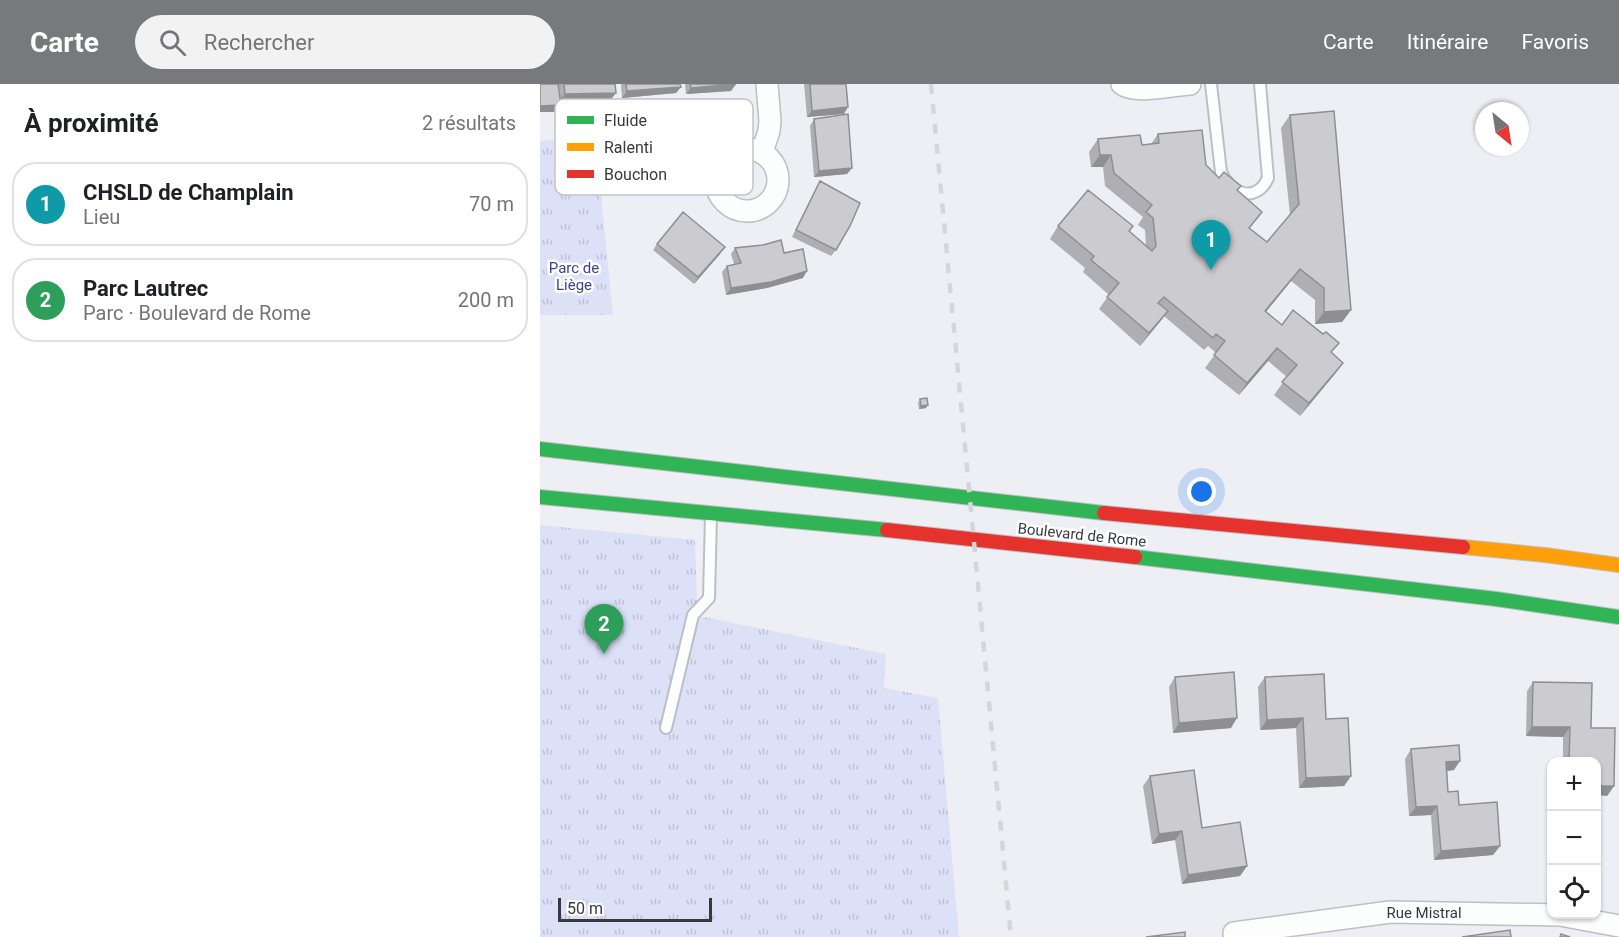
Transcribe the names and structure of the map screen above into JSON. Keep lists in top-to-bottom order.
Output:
{
  "streets": {
    "main road": ["Boulevard de Rome"],
    "street": ["Rue Mistral"]
  },
  "parks": ["Parc de Liège"],
  "legend": ["Fluide", "Ralenti", "Bouchon"],
  "scale_bar": "50 m",
  "north": "bottom right",
  "page": {
    "header": "Carte",
    "search": "Rechercher",
    "nav": ["Carte", "Itinéraire", "Favoris"],
    "heading": ["À proximité", "2 résultats"],
    "list": [
      {
        "mark": "1",
        "name": "CHSLD de Champlain",
        "note": "Lieu",
        "value": "70 m"
      },
      {
        "mark": "2",
        "name": "Parc Lautrec",
        "note": "Parc · Boulevard de Rome",
        "value": "200 m"
      }
    ],
    "pins": ["1", "2"],
    "map_buttons": ["+", "−"],
    "scale": "50 m"
  }
}
